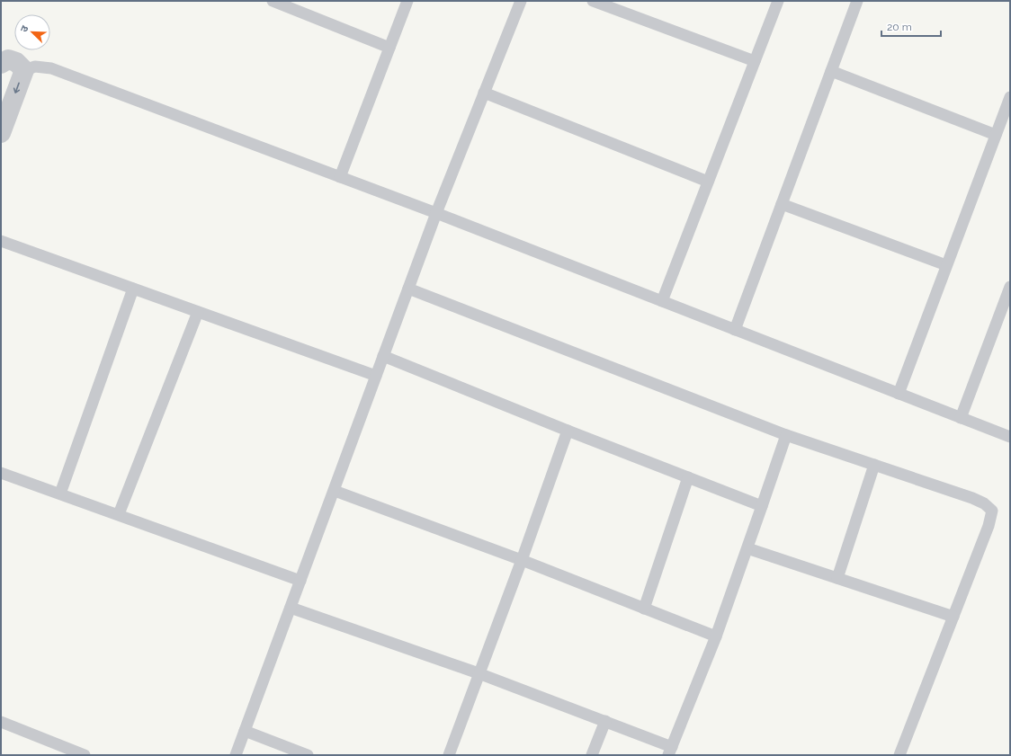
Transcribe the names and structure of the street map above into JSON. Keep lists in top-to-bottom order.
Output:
{
  "scale_bar": "20 m",
  "north": "top left"
}
